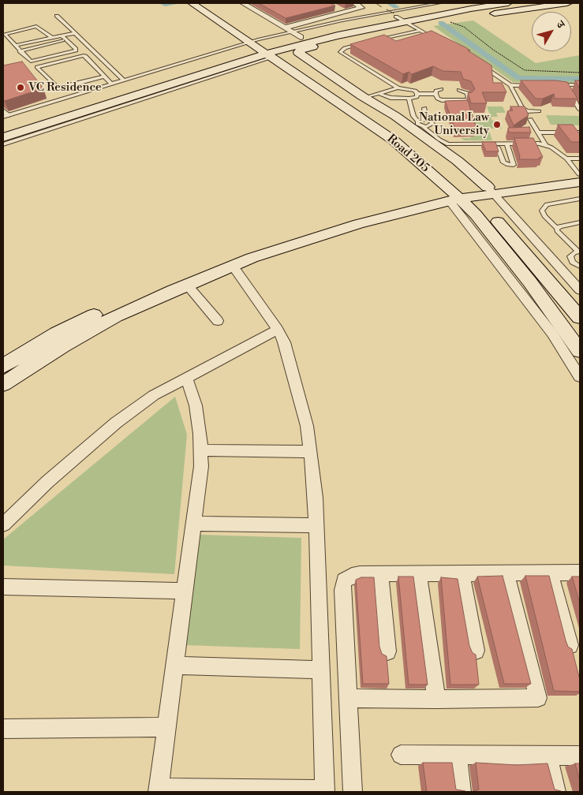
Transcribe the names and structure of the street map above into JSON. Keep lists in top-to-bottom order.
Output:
{
  "streets": {
    "main road": ["Road 205"]
  },
  "places": ["VC Residence", "National Law University"],
  "north": "top right"
}
